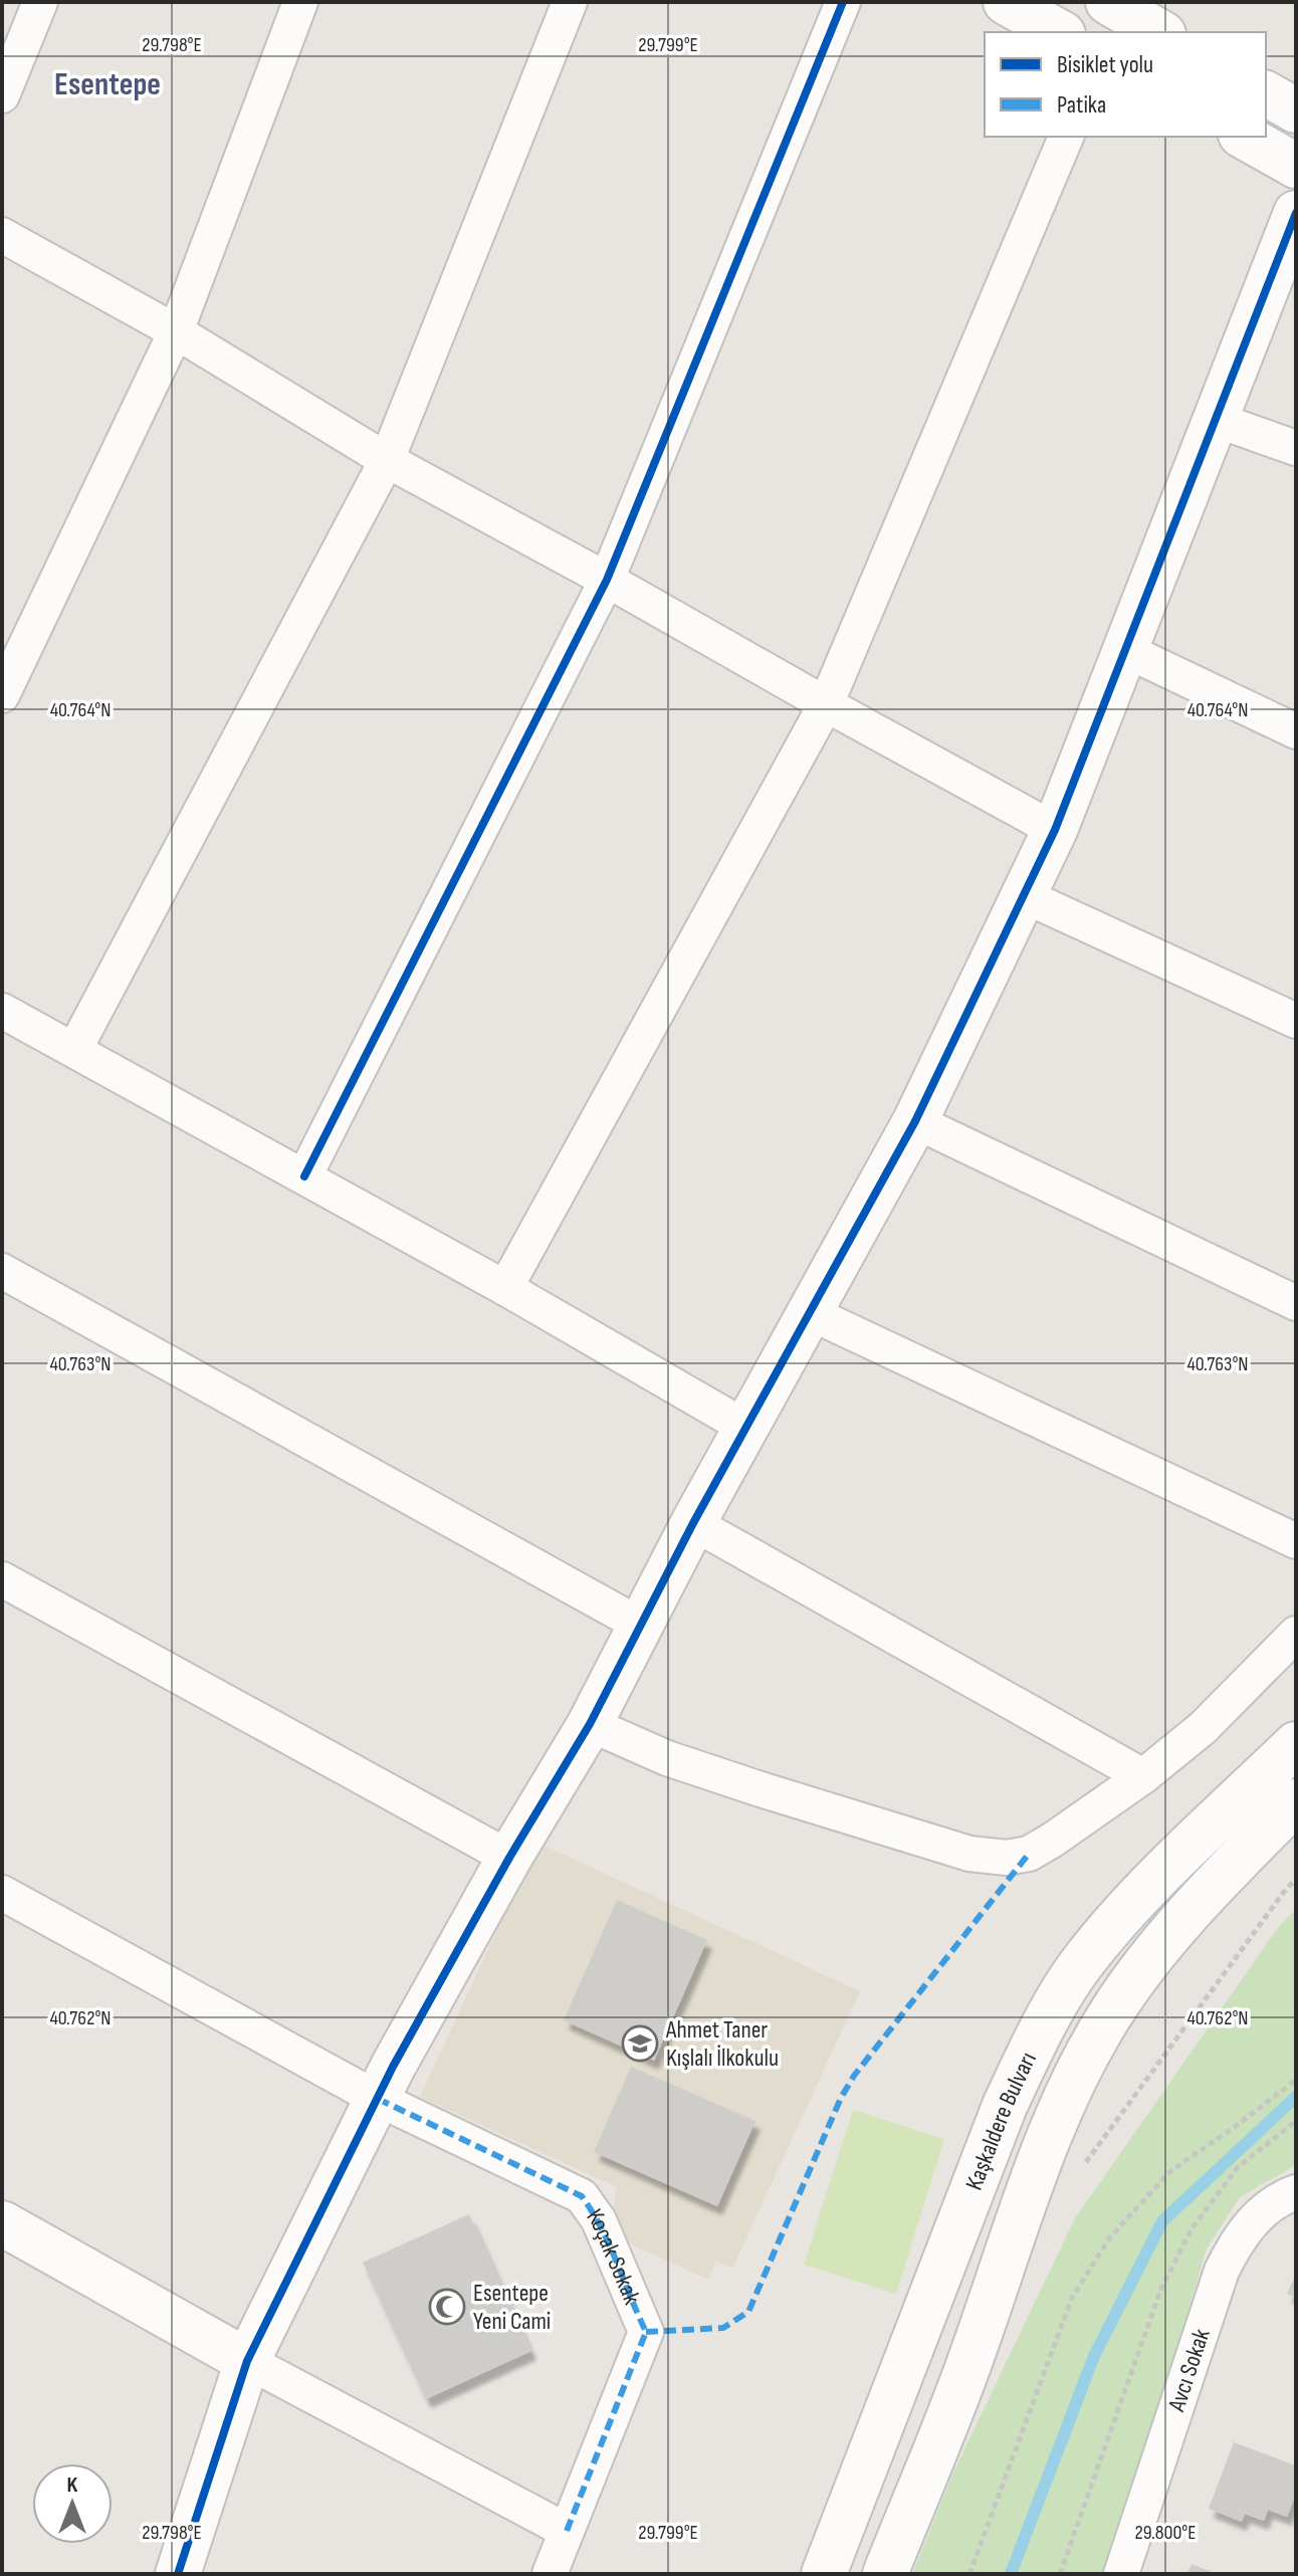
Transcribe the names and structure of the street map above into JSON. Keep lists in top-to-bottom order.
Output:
{
  "streets": {
    "street": ["Kaşkaldere Bulvarı", "Koçak Sokak", "Avcı Sokak"]
  },
  "districts": ["Esentepe"],
  "places": {
    "school or university": ["Ahmet Taner Kışlalı İlkokulu"],
    "mosque": ["Esentepe Yeni Cami"]
  },
  "legend": ["Bisiklet yolu", "Patika"],
  "north": "top",
  "coordinates": [
    "29.798°E",
    "29.799°E",
    "40.764°N",
    "40.763°N",
    "40.762°N",
    "29.800°E"
  ]
}
